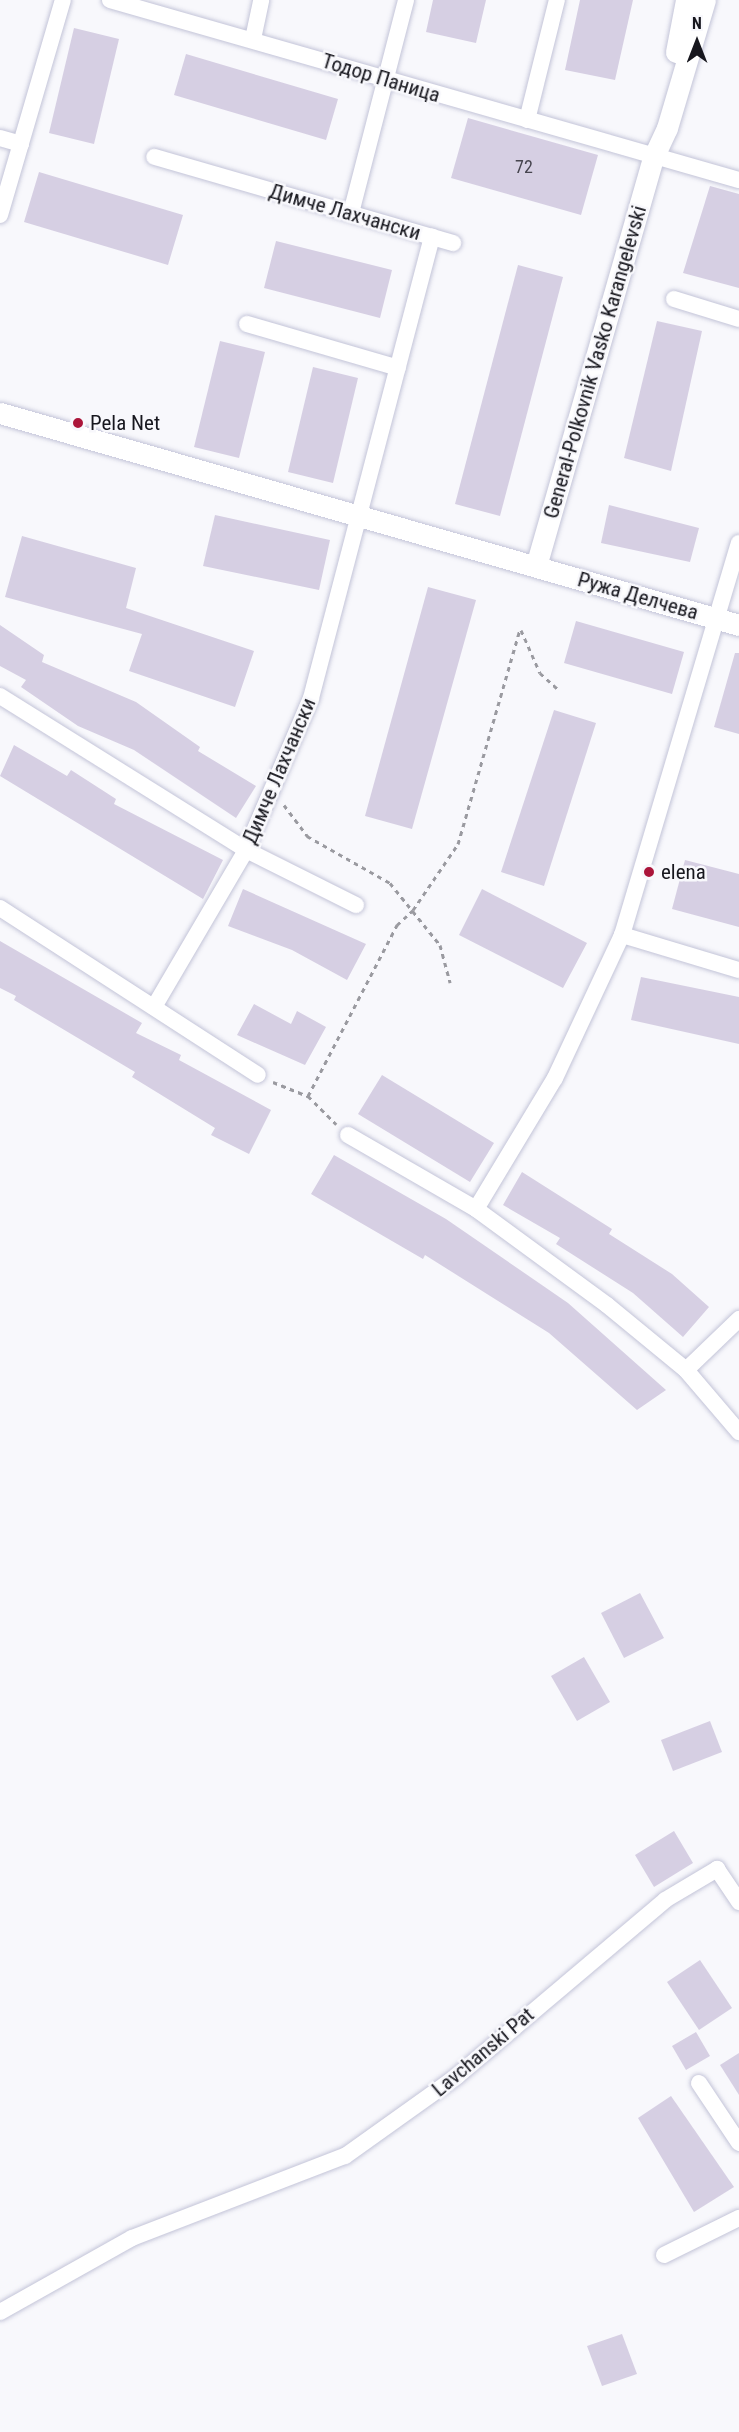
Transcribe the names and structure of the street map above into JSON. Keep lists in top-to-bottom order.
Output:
{
  "streets": {
    "street": [
      "Тодор Паница",
      "Димче Лахчански",
      "General-Polkovnik Vasko Karangelevski",
      "Ружа Делчева",
      "Lavchanski Pat"
    ]
  },
  "crossings": [
    ["Тодор Паница", "General-Polkovnik Vasko Karangelevski"],
    ["General-Polkovnik Vasko Karangelevski", "Ружа Делчева"]
  ],
  "places": ["Pela Net", "elena"],
  "house_numbers": ["72"],
  "north": "top"
}
